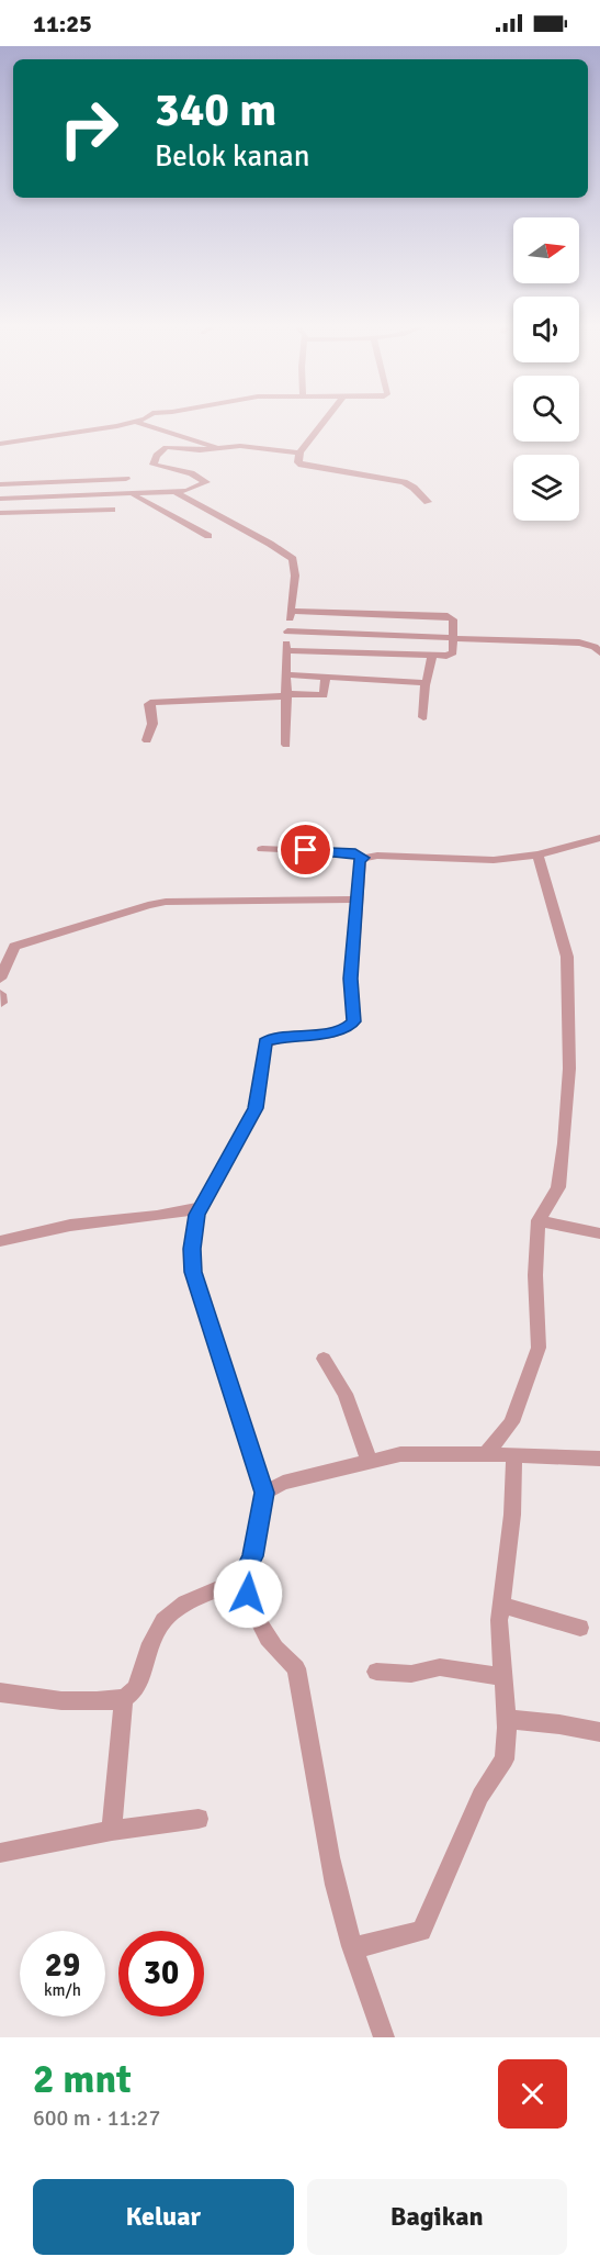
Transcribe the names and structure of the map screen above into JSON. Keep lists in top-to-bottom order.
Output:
{
  "north": "right",
  "page": {
    "status": "11:25",
    "turn": ["340 m", "Belok kanan"],
    "speed": "29 km/h",
    "limit": "30",
    "heading": ["2 mnt", "600 m · 11:27"],
    "buttons": ["Keluar", "Bagikan"]
  }
}
